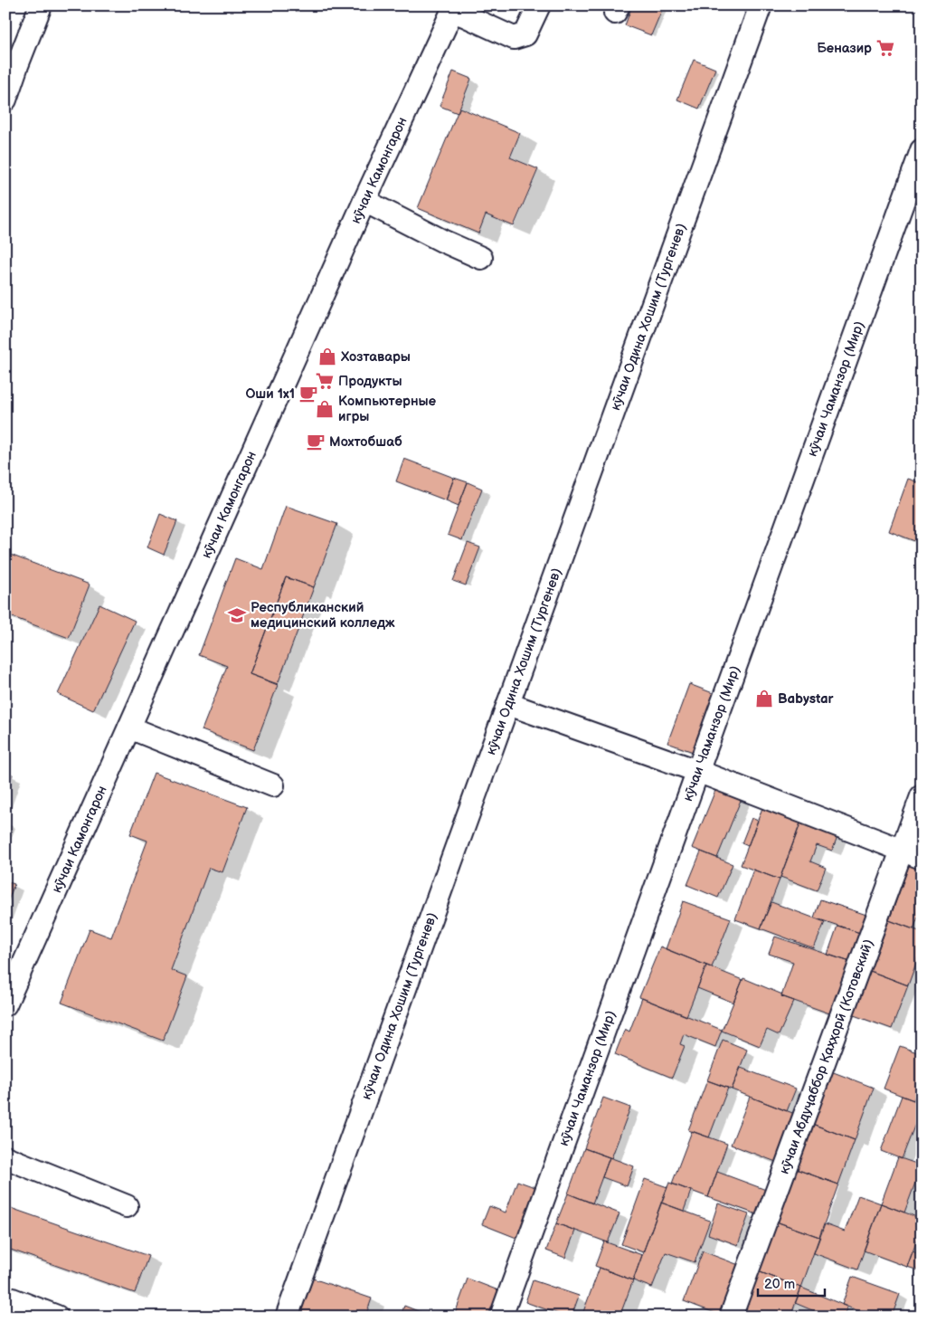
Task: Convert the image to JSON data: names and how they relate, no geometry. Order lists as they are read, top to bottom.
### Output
{
  "streets": {
    "street": [
      "кӯчаи Камонгарон",
      "кӯчаи Одина Хошим (Тургенев)",
      "кӯчаи Чаманзор (Мир)",
      "кӯчаи Абдуҷаббор Қаҳҳорӣ (Котовский)"
    ]
  },
  "places": {
    "supermarket": ["Беназир", "Продукты"],
    "shop": ["Хозтавары", "Компьютерные игры", "Babystar"],
    "cafe": ["Оши 1x1", "Мохтобшаб"],
    "school or university": ["Республиканский медицинский колледж"]
  },
  "scale_bar": "20 m"
}
